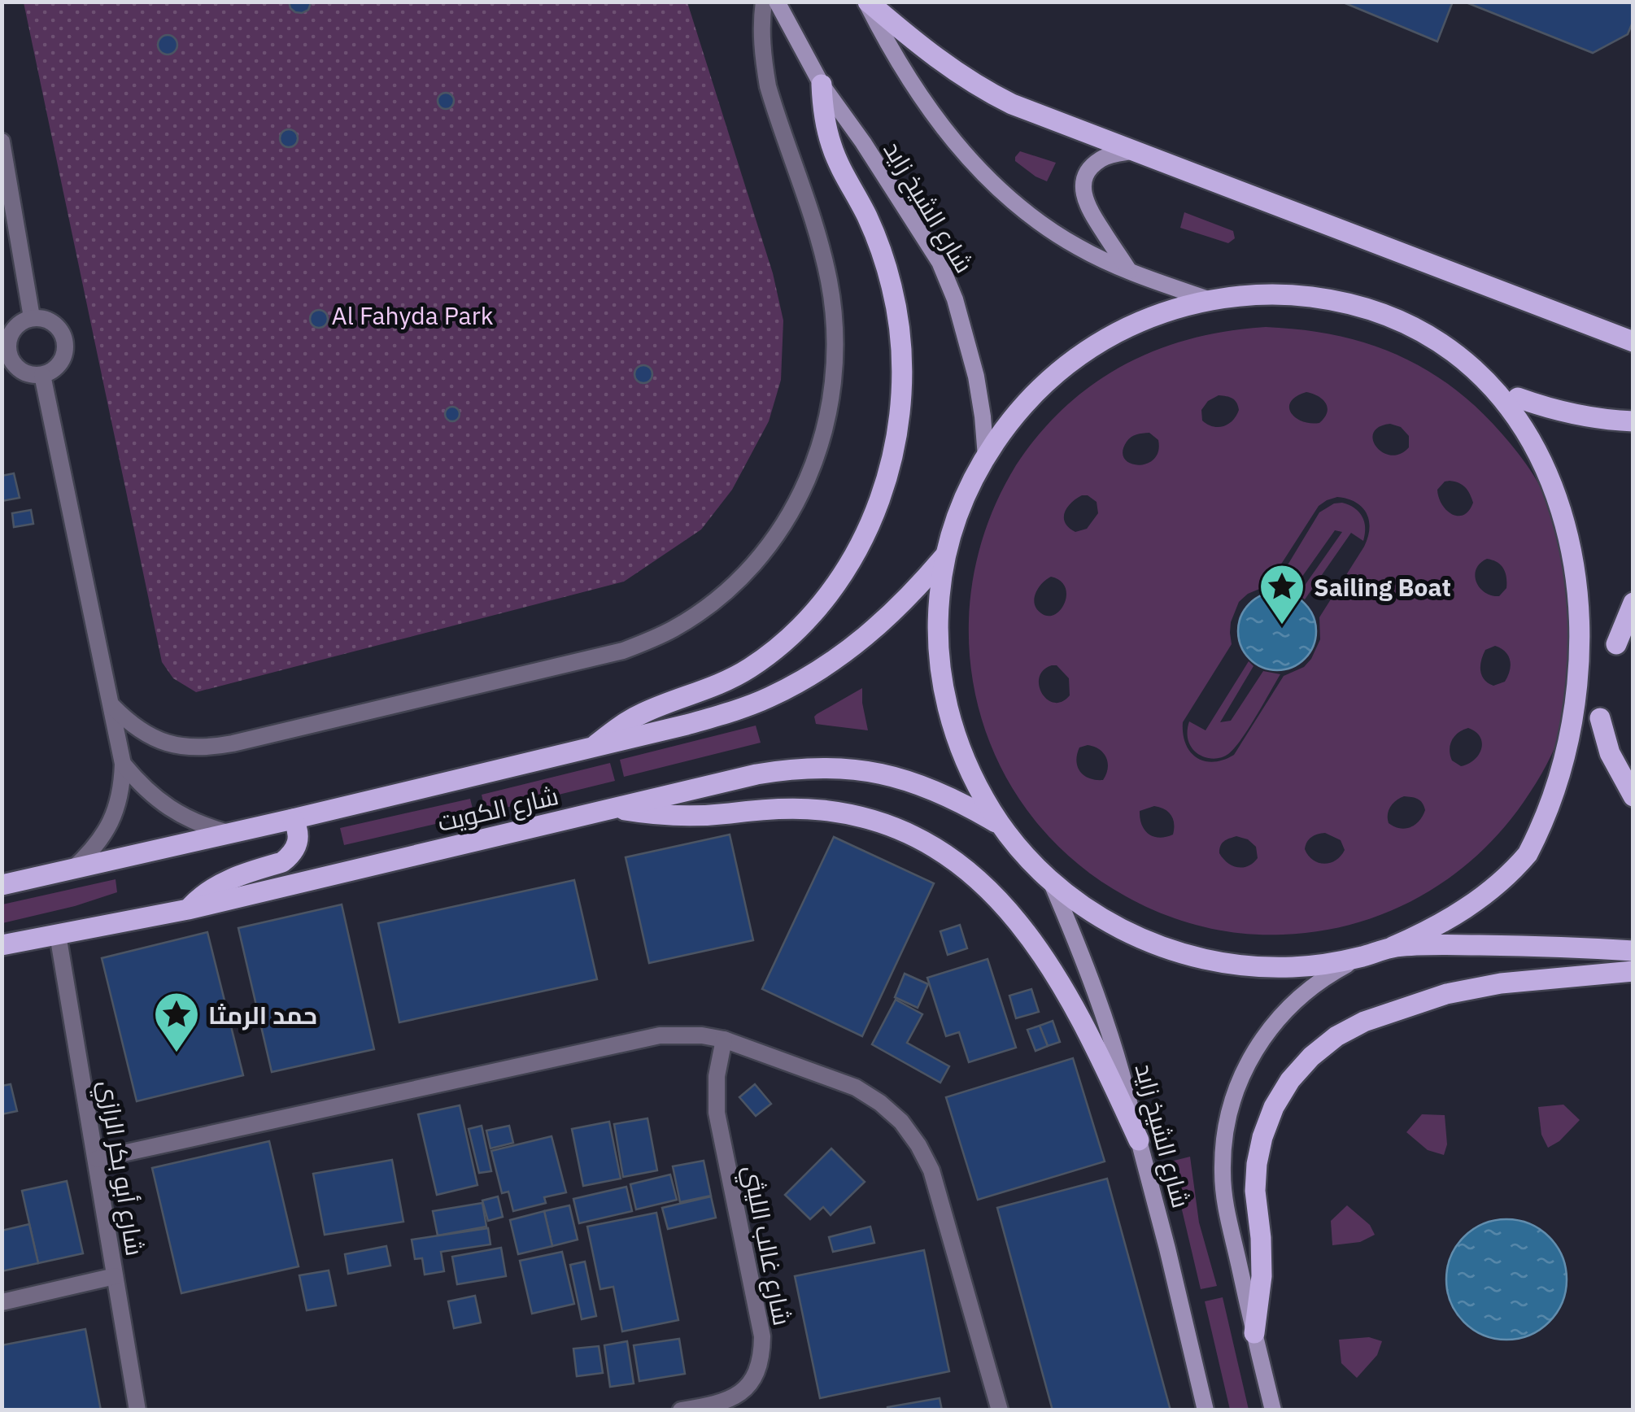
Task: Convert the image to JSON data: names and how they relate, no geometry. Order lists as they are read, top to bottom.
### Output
{
  "streets": {
    "main road": ["شارع الشيخ زايد", "شارع الكويت"],
    "street": ["شارع أبو بكر الرازي", "شارع غالب الليثي"]
  },
  "crossings": [
    ["شارع الكويت", "شارع أبو بكر الرازي"]
  ],
  "parks": ["Al Fahyda Park"],
  "places": {
    "place": ["Sailing Boat", "حمد الرمثا"]
  }
}
